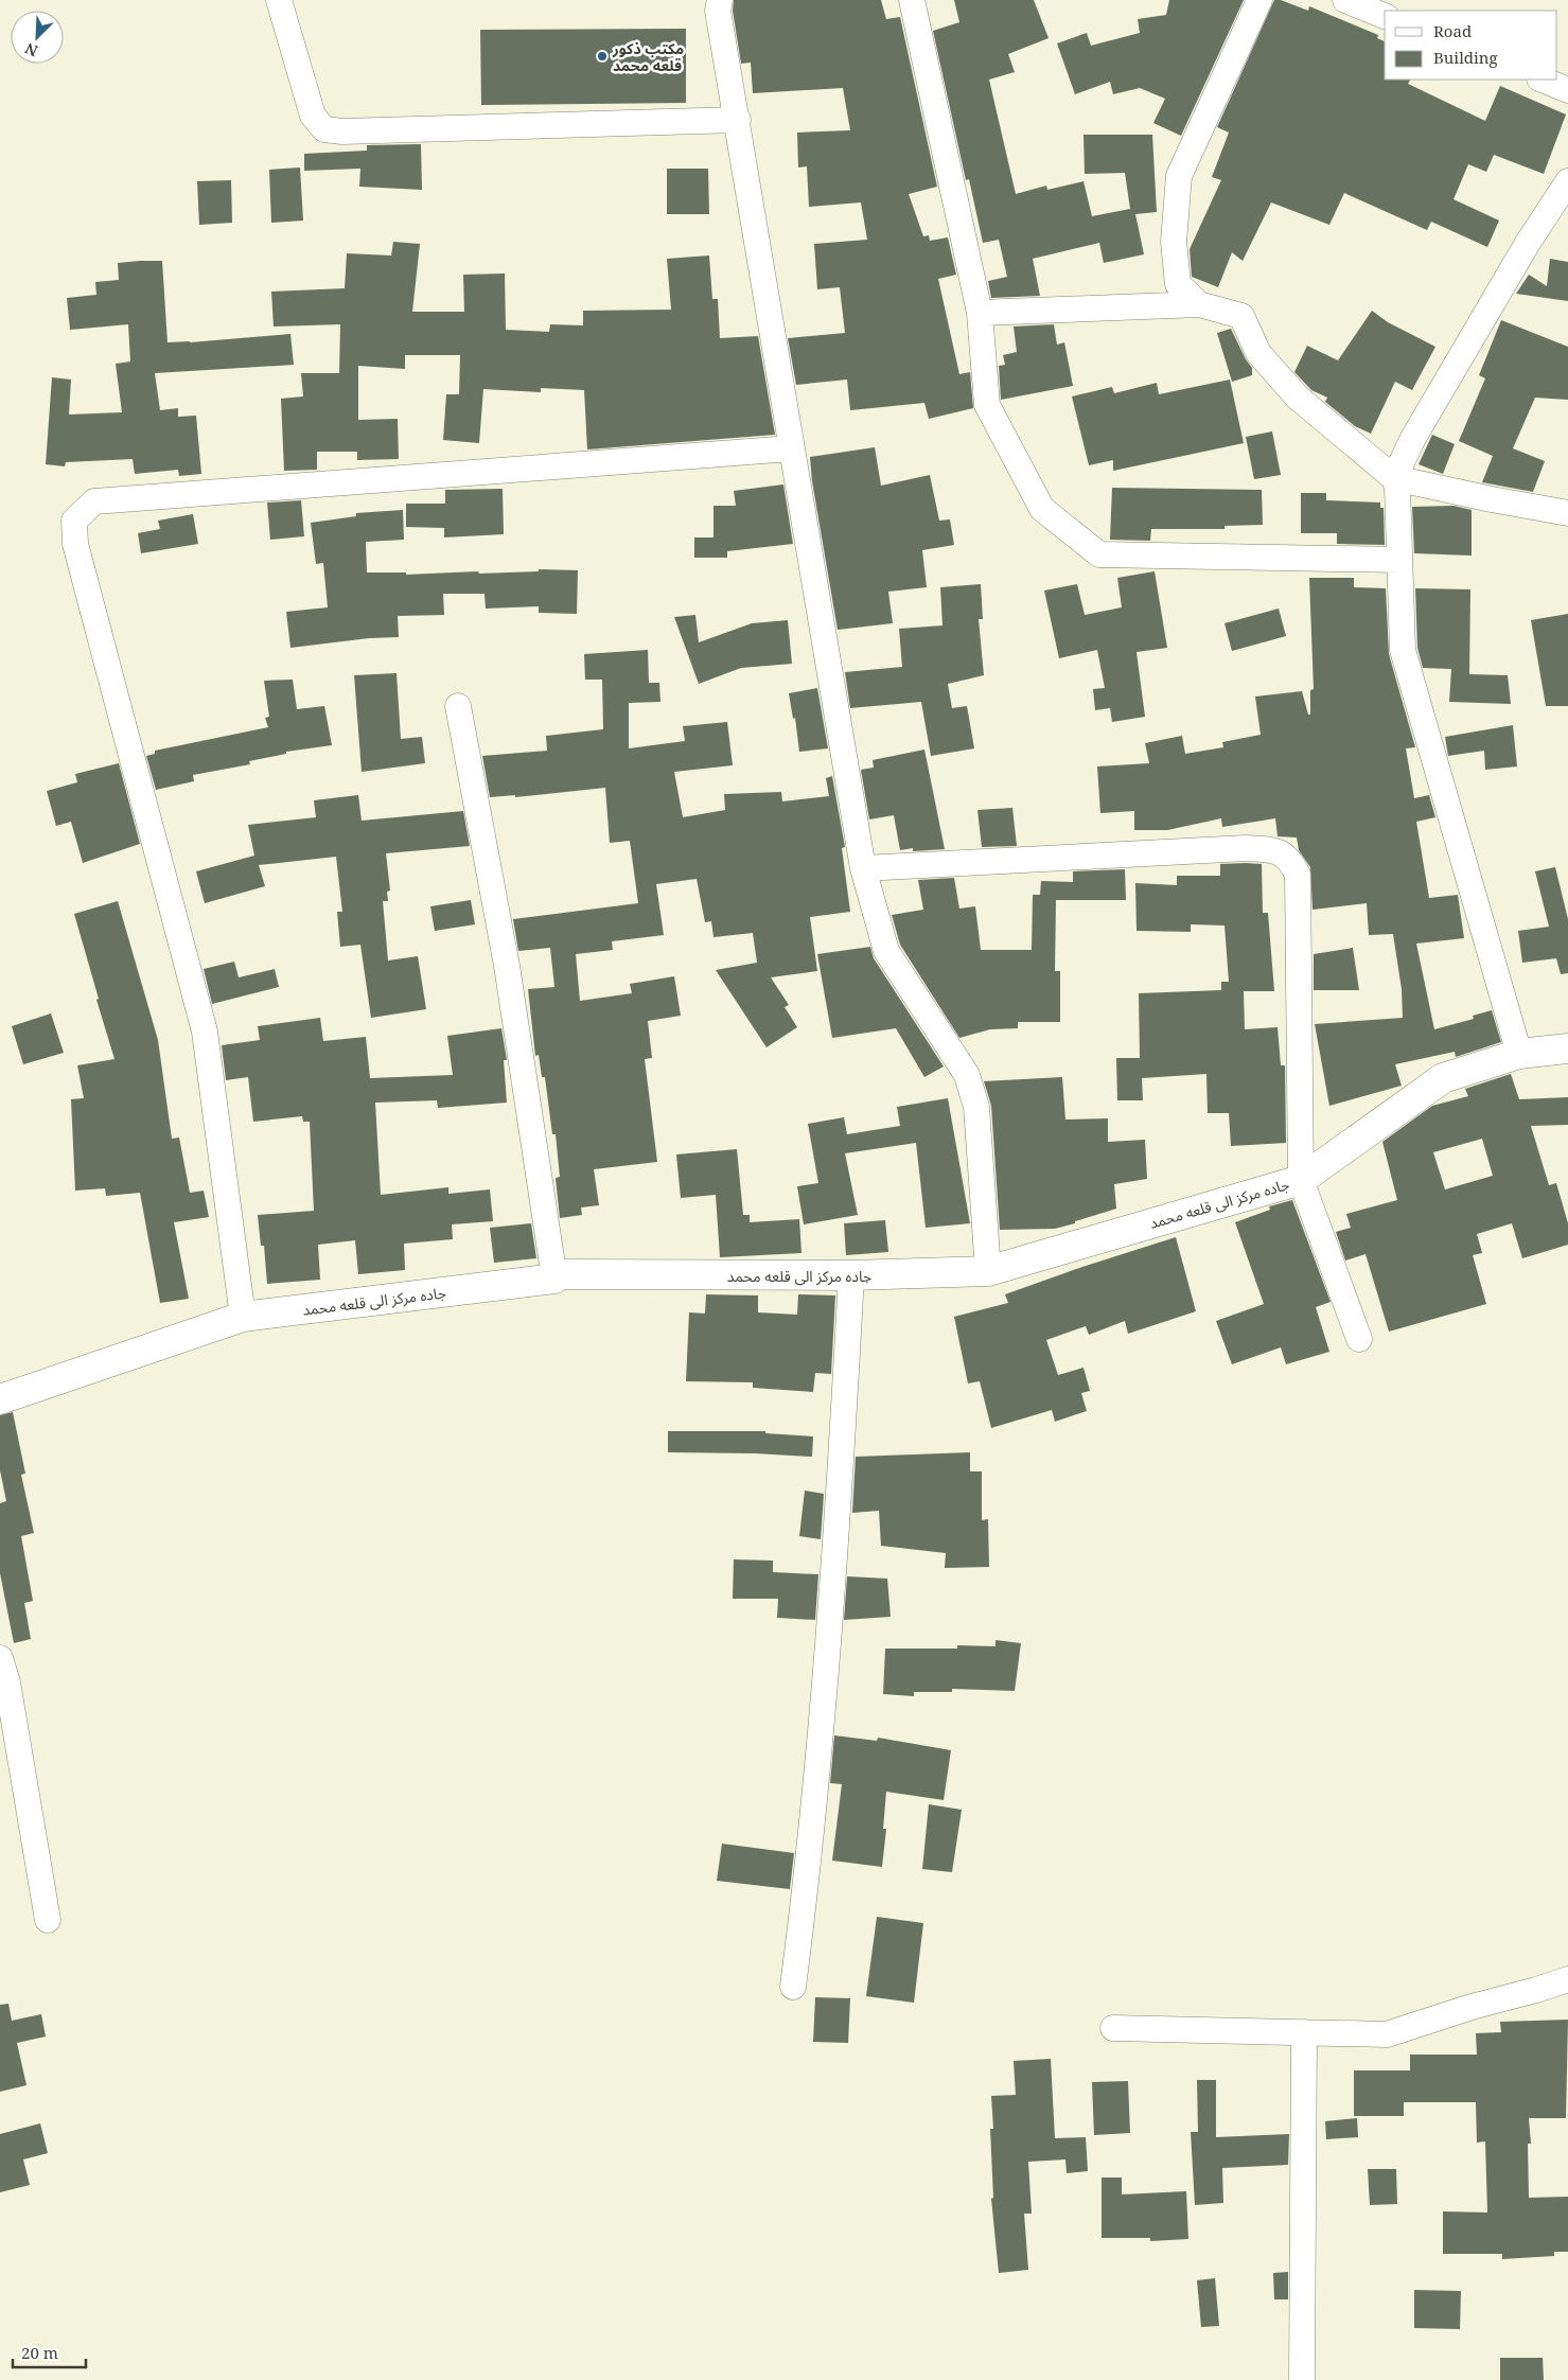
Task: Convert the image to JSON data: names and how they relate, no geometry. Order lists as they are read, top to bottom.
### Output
{
  "streets": {
    "street": ["جاده مرکز الی قلعه محمد"]
  },
  "places": ["مکتب ذکور قلعه محمد"],
  "legend": ["Road", "Building"],
  "scale_bar": "20 m",
  "north": "bottom left"
}
